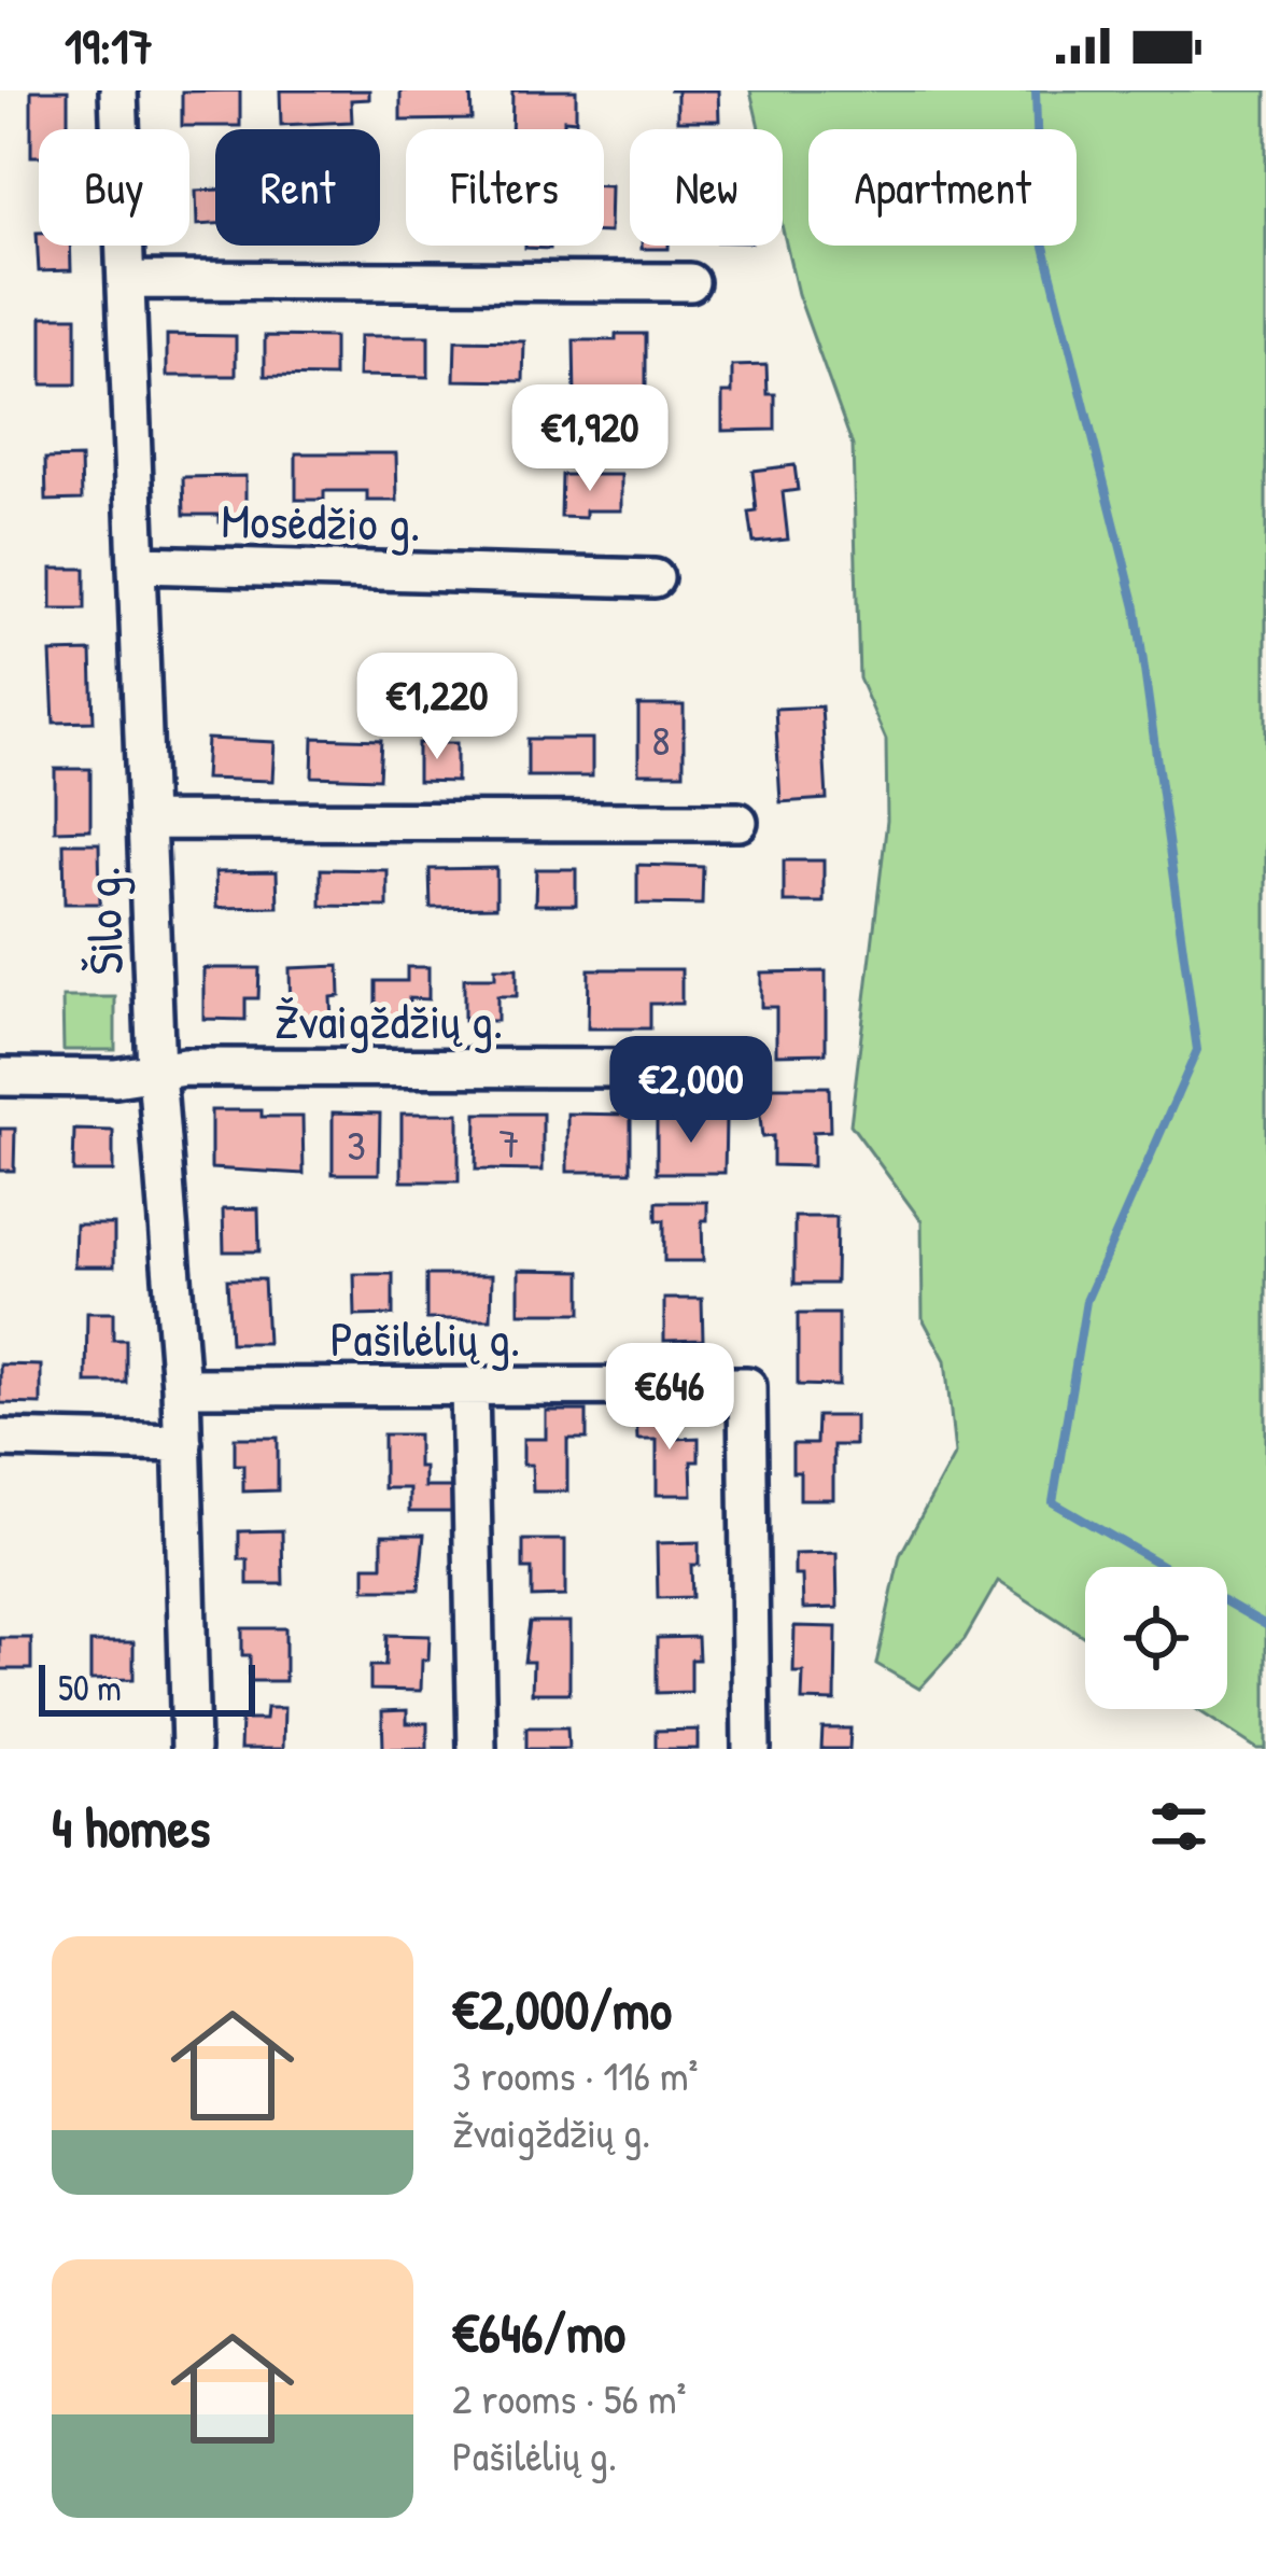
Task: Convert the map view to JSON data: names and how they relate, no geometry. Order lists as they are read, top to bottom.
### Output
{
  "streets": {
    "street": [
      "Mosėdžio g.",
      "Šilo g.",
      "Žvaigždžių g.",
      "Pašilėlių g."
    ]
  },
  "crossings": [
    ["Mosėdžio g.", "Šilo g."],
    ["Šilo g.", "Žvaigždžių g."],
    ["Šilo g.", "Pašilėlių g."]
  ],
  "house_numbers": ["8", "7", "3"],
  "scale_bar": "50 m",
  "page": {
    "status": "19:17",
    "chip": [
      "Buy",
      "Rent",
      "Filters",
      "New",
      "Apartment"
    ],
    "price": [
      "€1,920",
      "€1,220",
      "€2,000",
      "€646"
    ],
    "scale": "50 m",
    "heading": "4 homes",
    "list": [
      {
        "name": "€2,000/mo",
        "note": "3 rooms · 116 m² · Žvaigždžių g."
      },
      {
        "name": "€646/mo",
        "note": "2 rooms · 56 m² · Pašilėlių g."
      }
    ]
  }
}
